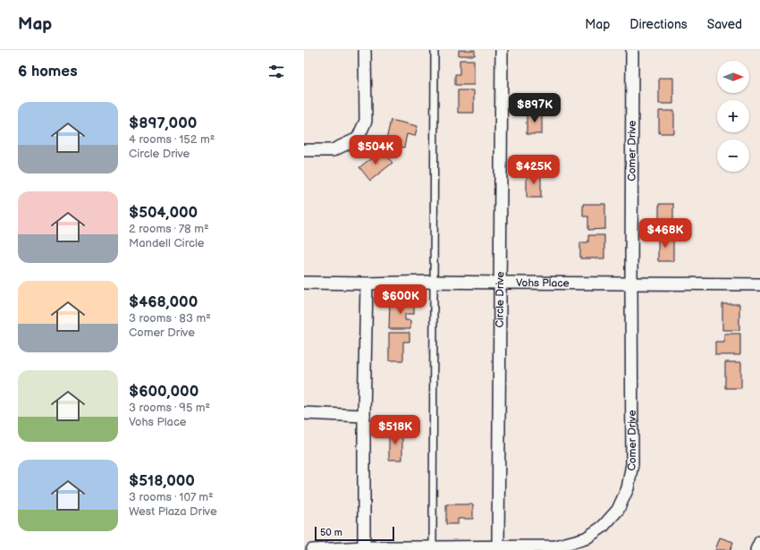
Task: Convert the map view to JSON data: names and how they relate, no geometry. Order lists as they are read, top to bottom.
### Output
{
  "streets": {
    "street": ["Comer Drive", "Vohs Place", "Circle Drive"]
  },
  "crossings": [
    ["Comer Drive", "Vohs Place"],
    ["Comer Drive", "Circle Drive"],
    ["Vohs Place", "Circle Drive"]
  ],
  "scale_bar": "50 m",
  "north": "right",
  "page": {
    "header": "Map",
    "nav": ["Map", "Directions", "Saved"],
    "heading": "6 homes",
    "map_buttons": ["+", "−"],
    "list": [
      {
        "name": "$897,000",
        "note": "4 rooms · 152 m² · Circle Drive"
      },
      {
        "name": "$504,000",
        "note": "2 rooms · 78 m² · Mandell Circle"
      },
      {
        "name": "$468,000",
        "note": "3 rooms · 83 m² · Comer Drive"
      },
      {
        "name": "$600,000",
        "note": "3 rooms · 95 m² · Vohs Place"
      },
      {
        "name": "$518,000",
        "note": "3 rooms · 107 m² · West Plaza Drive"
      }
    ],
    "price": [
      "$897K",
      "$504K",
      "$425K",
      "$468K",
      "$600K",
      "$518K"
    ],
    "scale": "50 m"
  }
}
